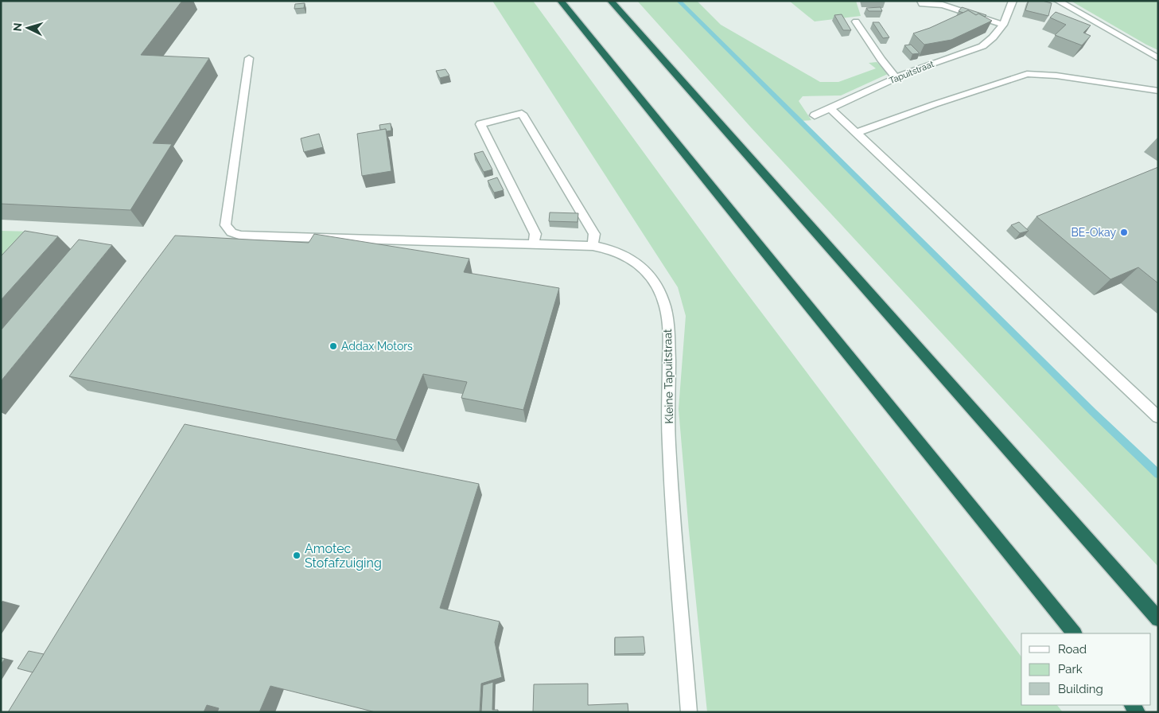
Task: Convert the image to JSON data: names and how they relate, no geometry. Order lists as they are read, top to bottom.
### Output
{
  "streets": {
    "street": ["Tapuitstraat", "Kleine Tapuitstraat"]
  },
  "places": ["BE-Okay", "Addax Motors", "Amotec Stofafzuiging"],
  "legend": ["Road", "Park", "Building"],
  "north": "left"
}
